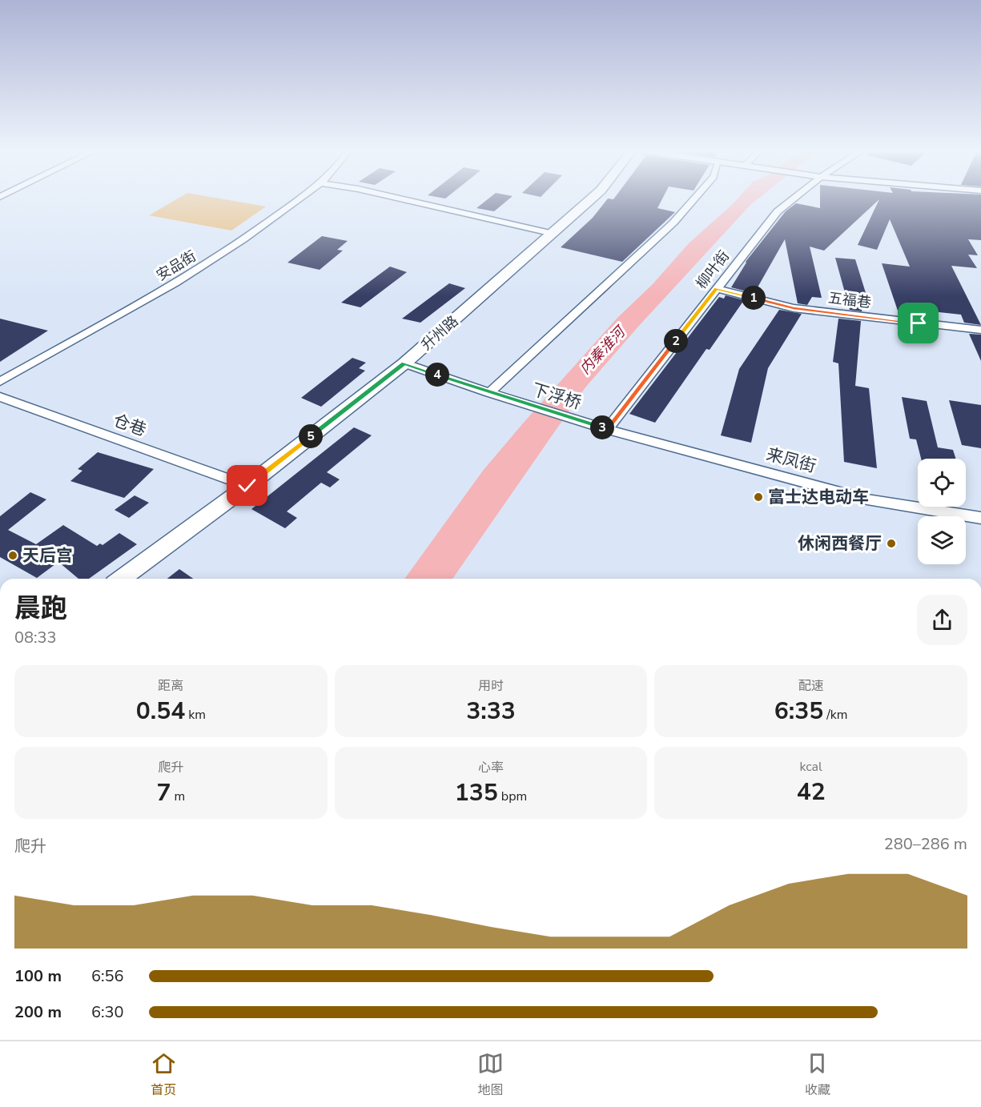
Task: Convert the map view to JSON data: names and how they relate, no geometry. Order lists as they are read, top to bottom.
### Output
{
  "streets": {
    "main road": ["升州路"],
    "street": [
      "安品街",
      "柳叶街",
      "五福巷",
      "下浮桥",
      "仓巷",
      "来凤街"
    ]
  },
  "crossings": [
    ["柳叶街", "五福巷"],
    ["柳叶街", "下浮桥"],
    ["柳叶街", "来凤街"],
    ["升州路", "仓巷"],
    ["下浮桥", "来凤街"]
  ],
  "water": ["内秦淮河"],
  "places": ["富士达电动车", "休闲西餐厅", "天后宫"],
  "page": {
    "pins": [
      "1",
      "2",
      "4",
      "3",
      "5"
    ],
    "heading": ["晨跑", "08:33"],
    "stats": [
      ["距离", "0.54 km"],
      ["用时", "3:33"],
      ["配速", "6:35 /km"],
      ["爬升", "7 m"],
      ["心率", "135 bpm"],
      ["kcal", "42"]
    ],
    "chart": ["爬升", "280–286 m"],
    "list": [
      {
        "name": "100 m",
        "note": "6:56"
      },
      {
        "name": "200 m",
        "note": "6:30"
      }
    ],
    "tabs": ["首页", "地图", "收藏"]
  }
}
